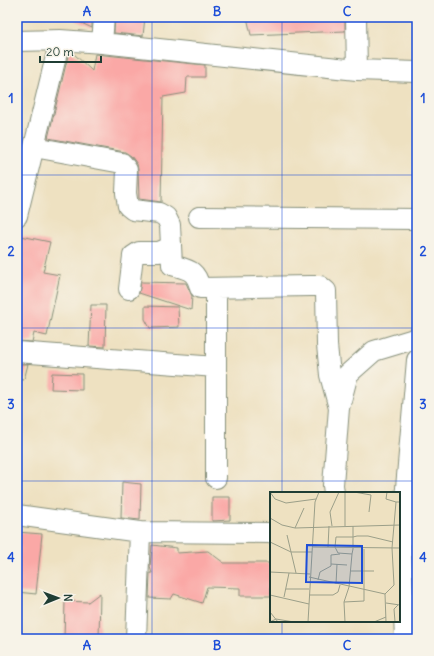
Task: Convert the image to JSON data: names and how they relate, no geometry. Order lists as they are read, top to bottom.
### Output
{
  "scale_bar": "20 m",
  "north": "right",
  "grid": {
    "columns": ["A", "B", "C"],
    "rows": [
      "1",
      "2",
      "3",
      "4"
    ]
  }
}
